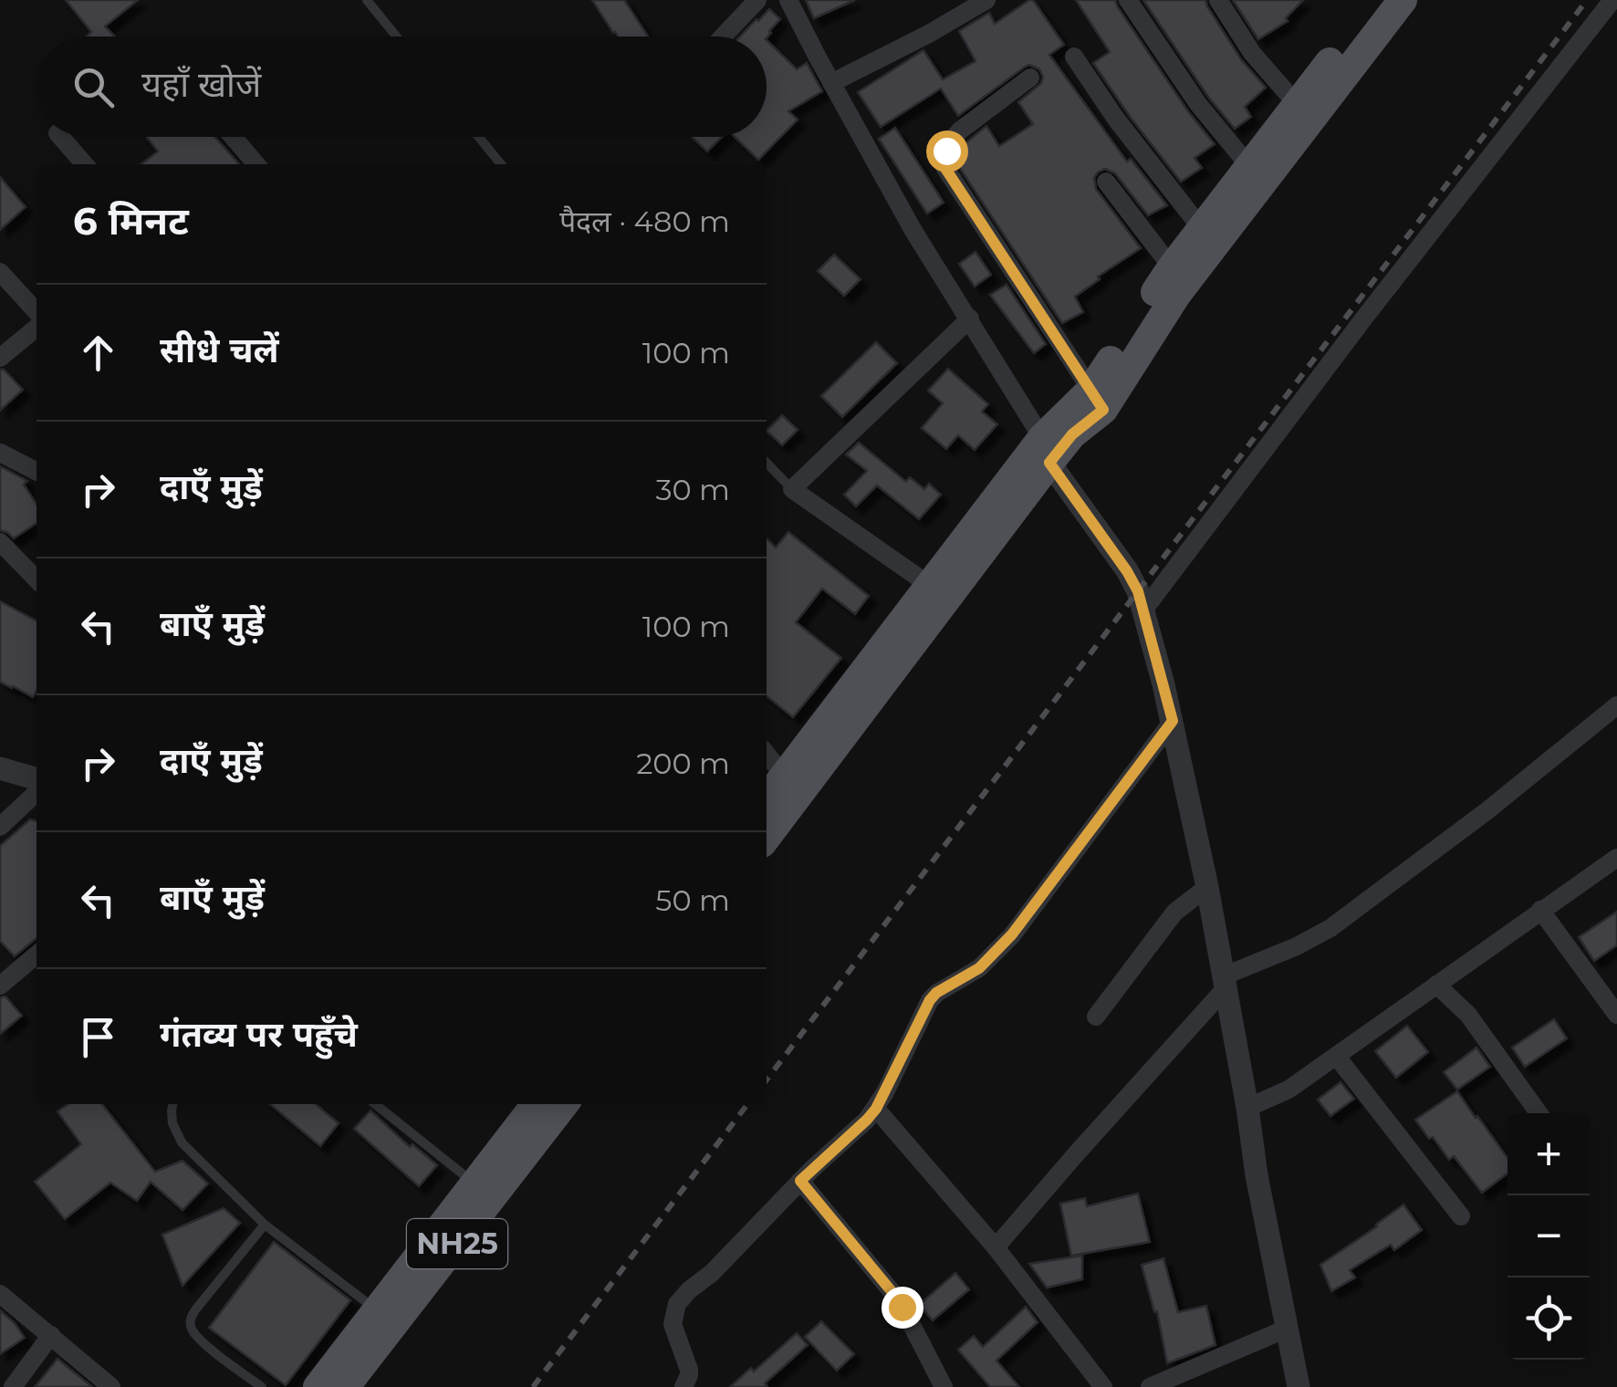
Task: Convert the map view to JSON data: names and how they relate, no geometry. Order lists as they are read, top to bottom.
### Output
{
  "streets": {
    "main road": ["NH25"]
  },
  "page": {
    "search": "यहाँ खोजें",
    "heading": ["6 मिनट", "पैदल · 480 m"],
    "list": [
      ["सीधे चलें", "100 m"],
      ["दाएँ मुड़ें", "30 m"],
      ["बाएँ मुड़ें", "100 m"],
      ["दाएँ मुड़ें", "200 m"],
      ["बाएँ मुड़ें", "50 m"],
      "गंतव्य पर पहुँचे"
    ],
    "map_buttons": ["+", "−"]
  }
}
